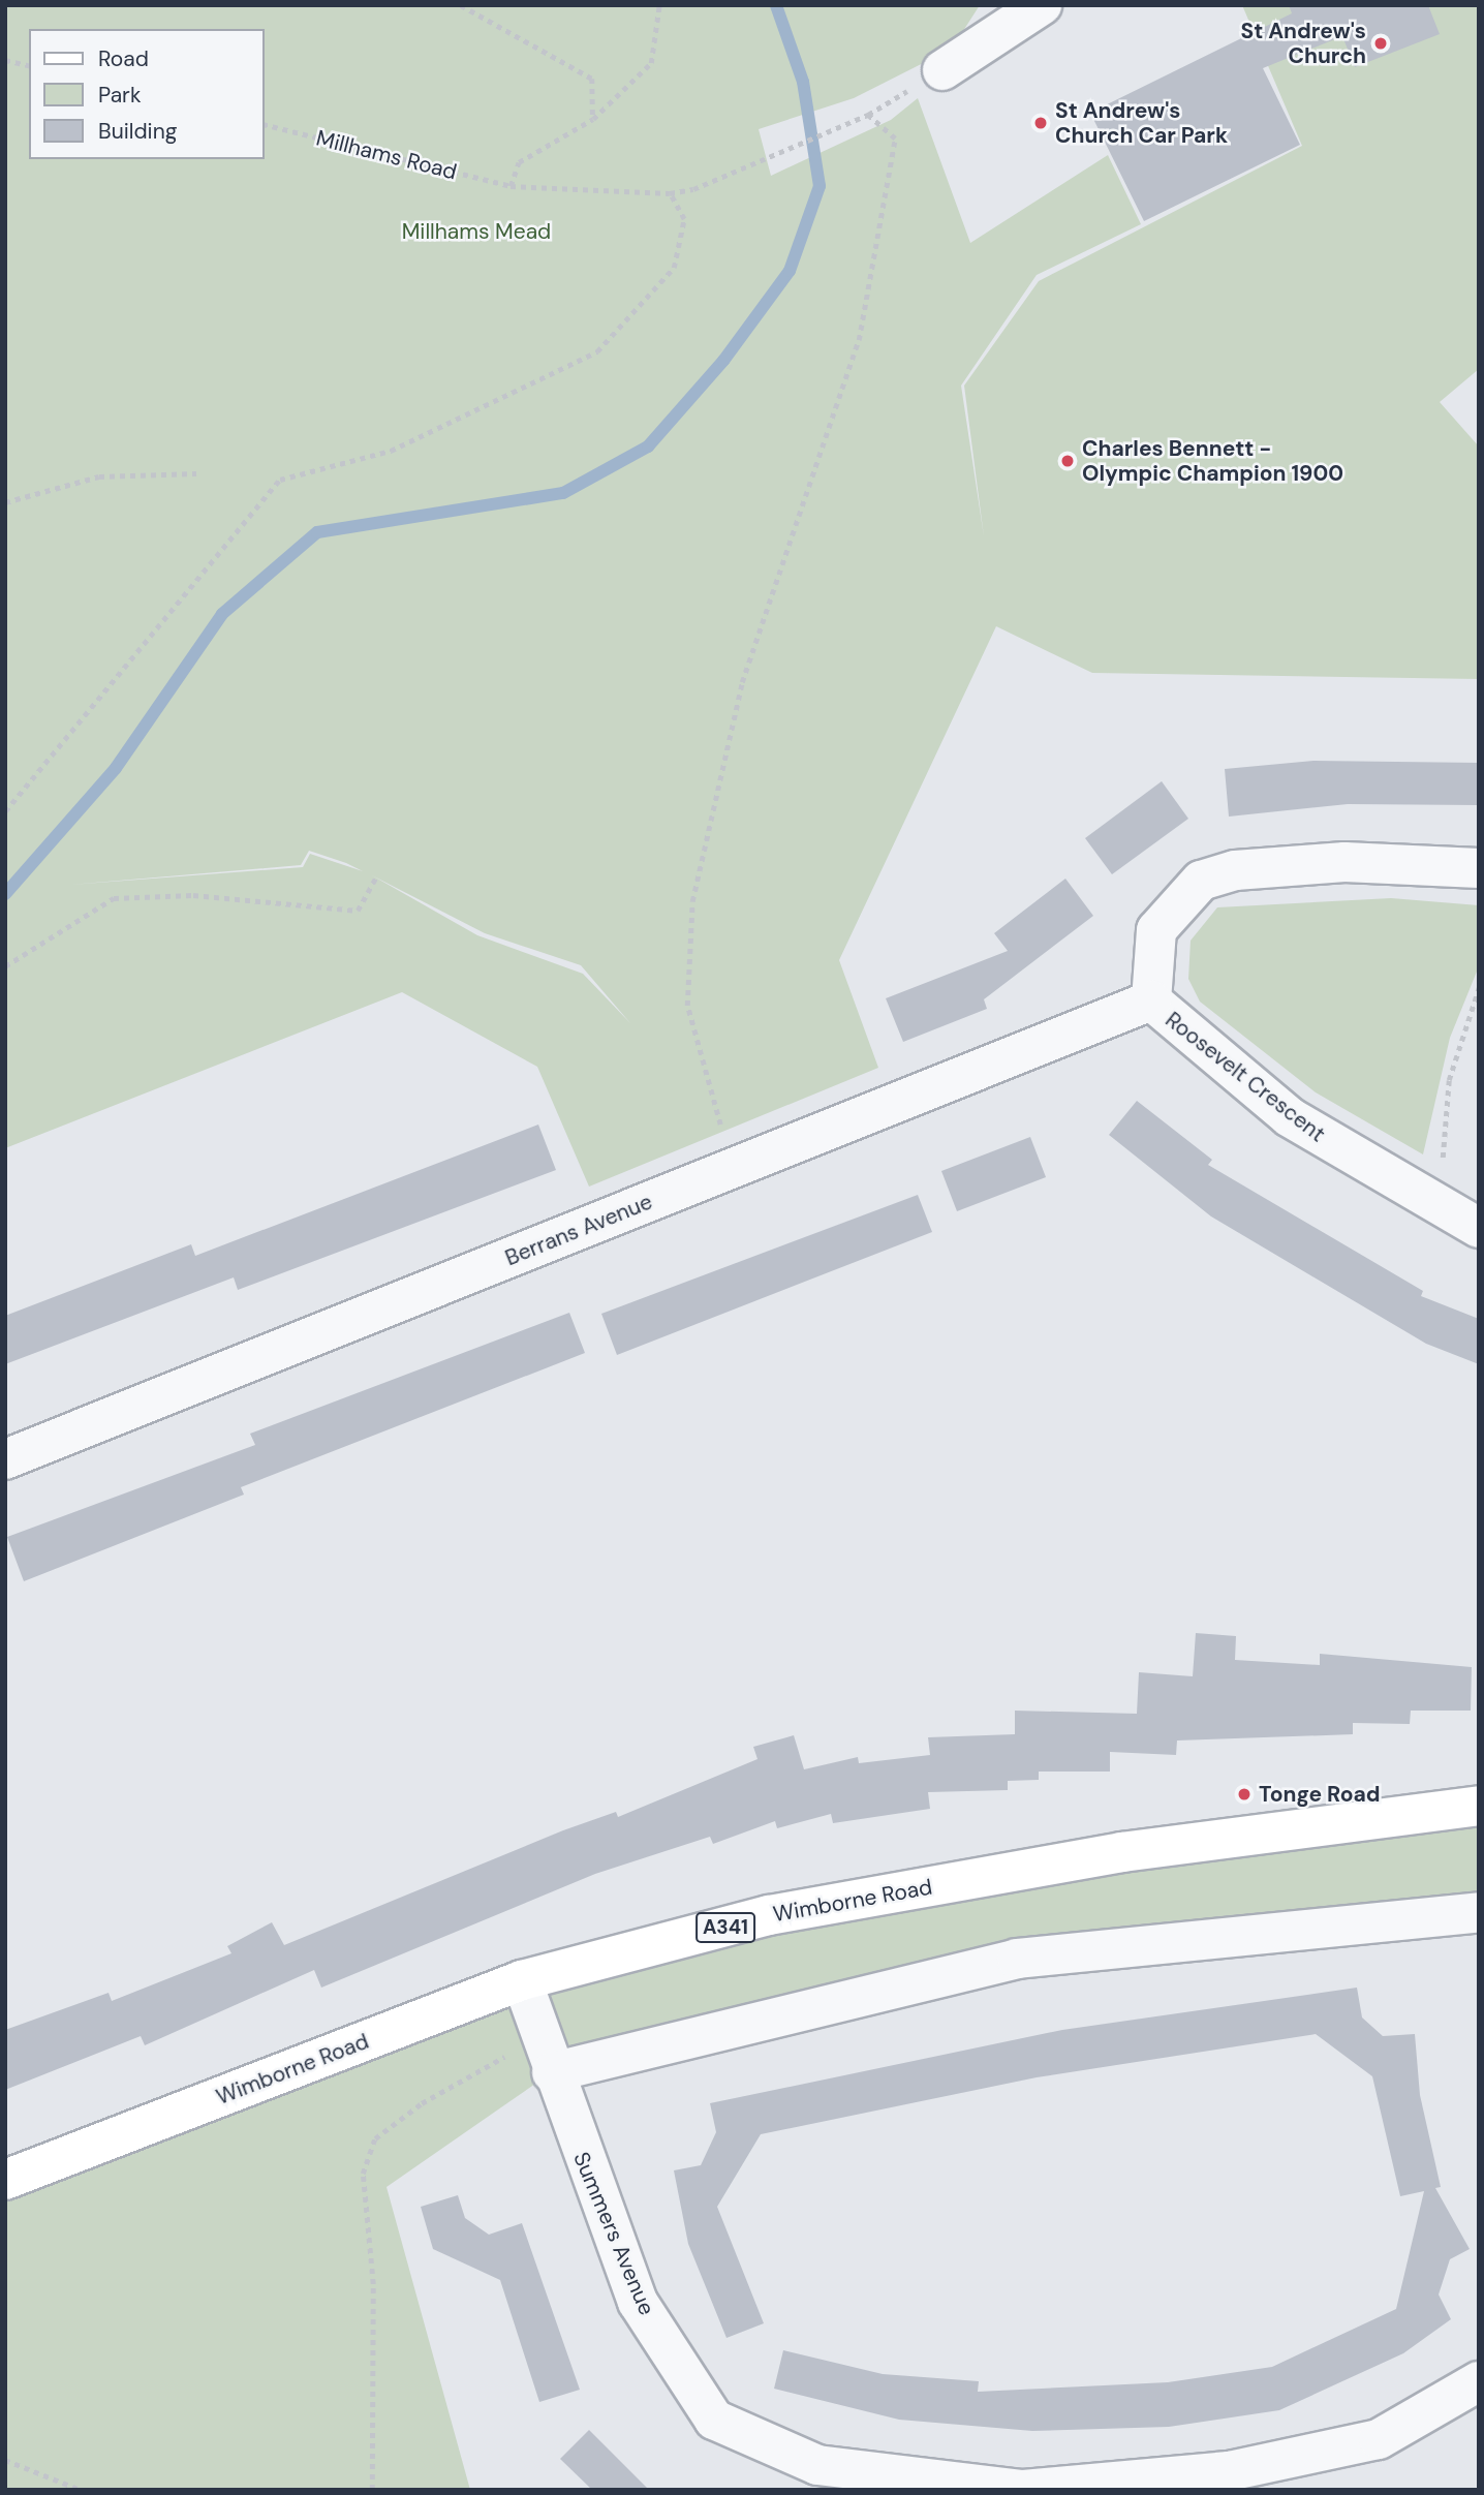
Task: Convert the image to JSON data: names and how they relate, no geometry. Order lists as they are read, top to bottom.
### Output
{
  "streets": {
    "main road": ["Wimborne Road", "A341"],
    "street": ["Roosevelt Crescent", "Berrans Avenue", "Summers Avenue"],
    "path": ["Millhams Road"]
  },
  "crossings": [
    ["Roosevelt Crescent", "Berrans Avenue"],
    ["Wimborne Road", "Summers Avenue"]
  ],
  "parks": ["Millhams Mead"],
  "places": [
    "St Andrew's Church",
    "St Andrew's Church Car Park",
    "Charles Bennett - Olympic Champion 1900",
    "Tonge Road"
  ],
  "legend": ["Road", "Park", "Building"]
}
